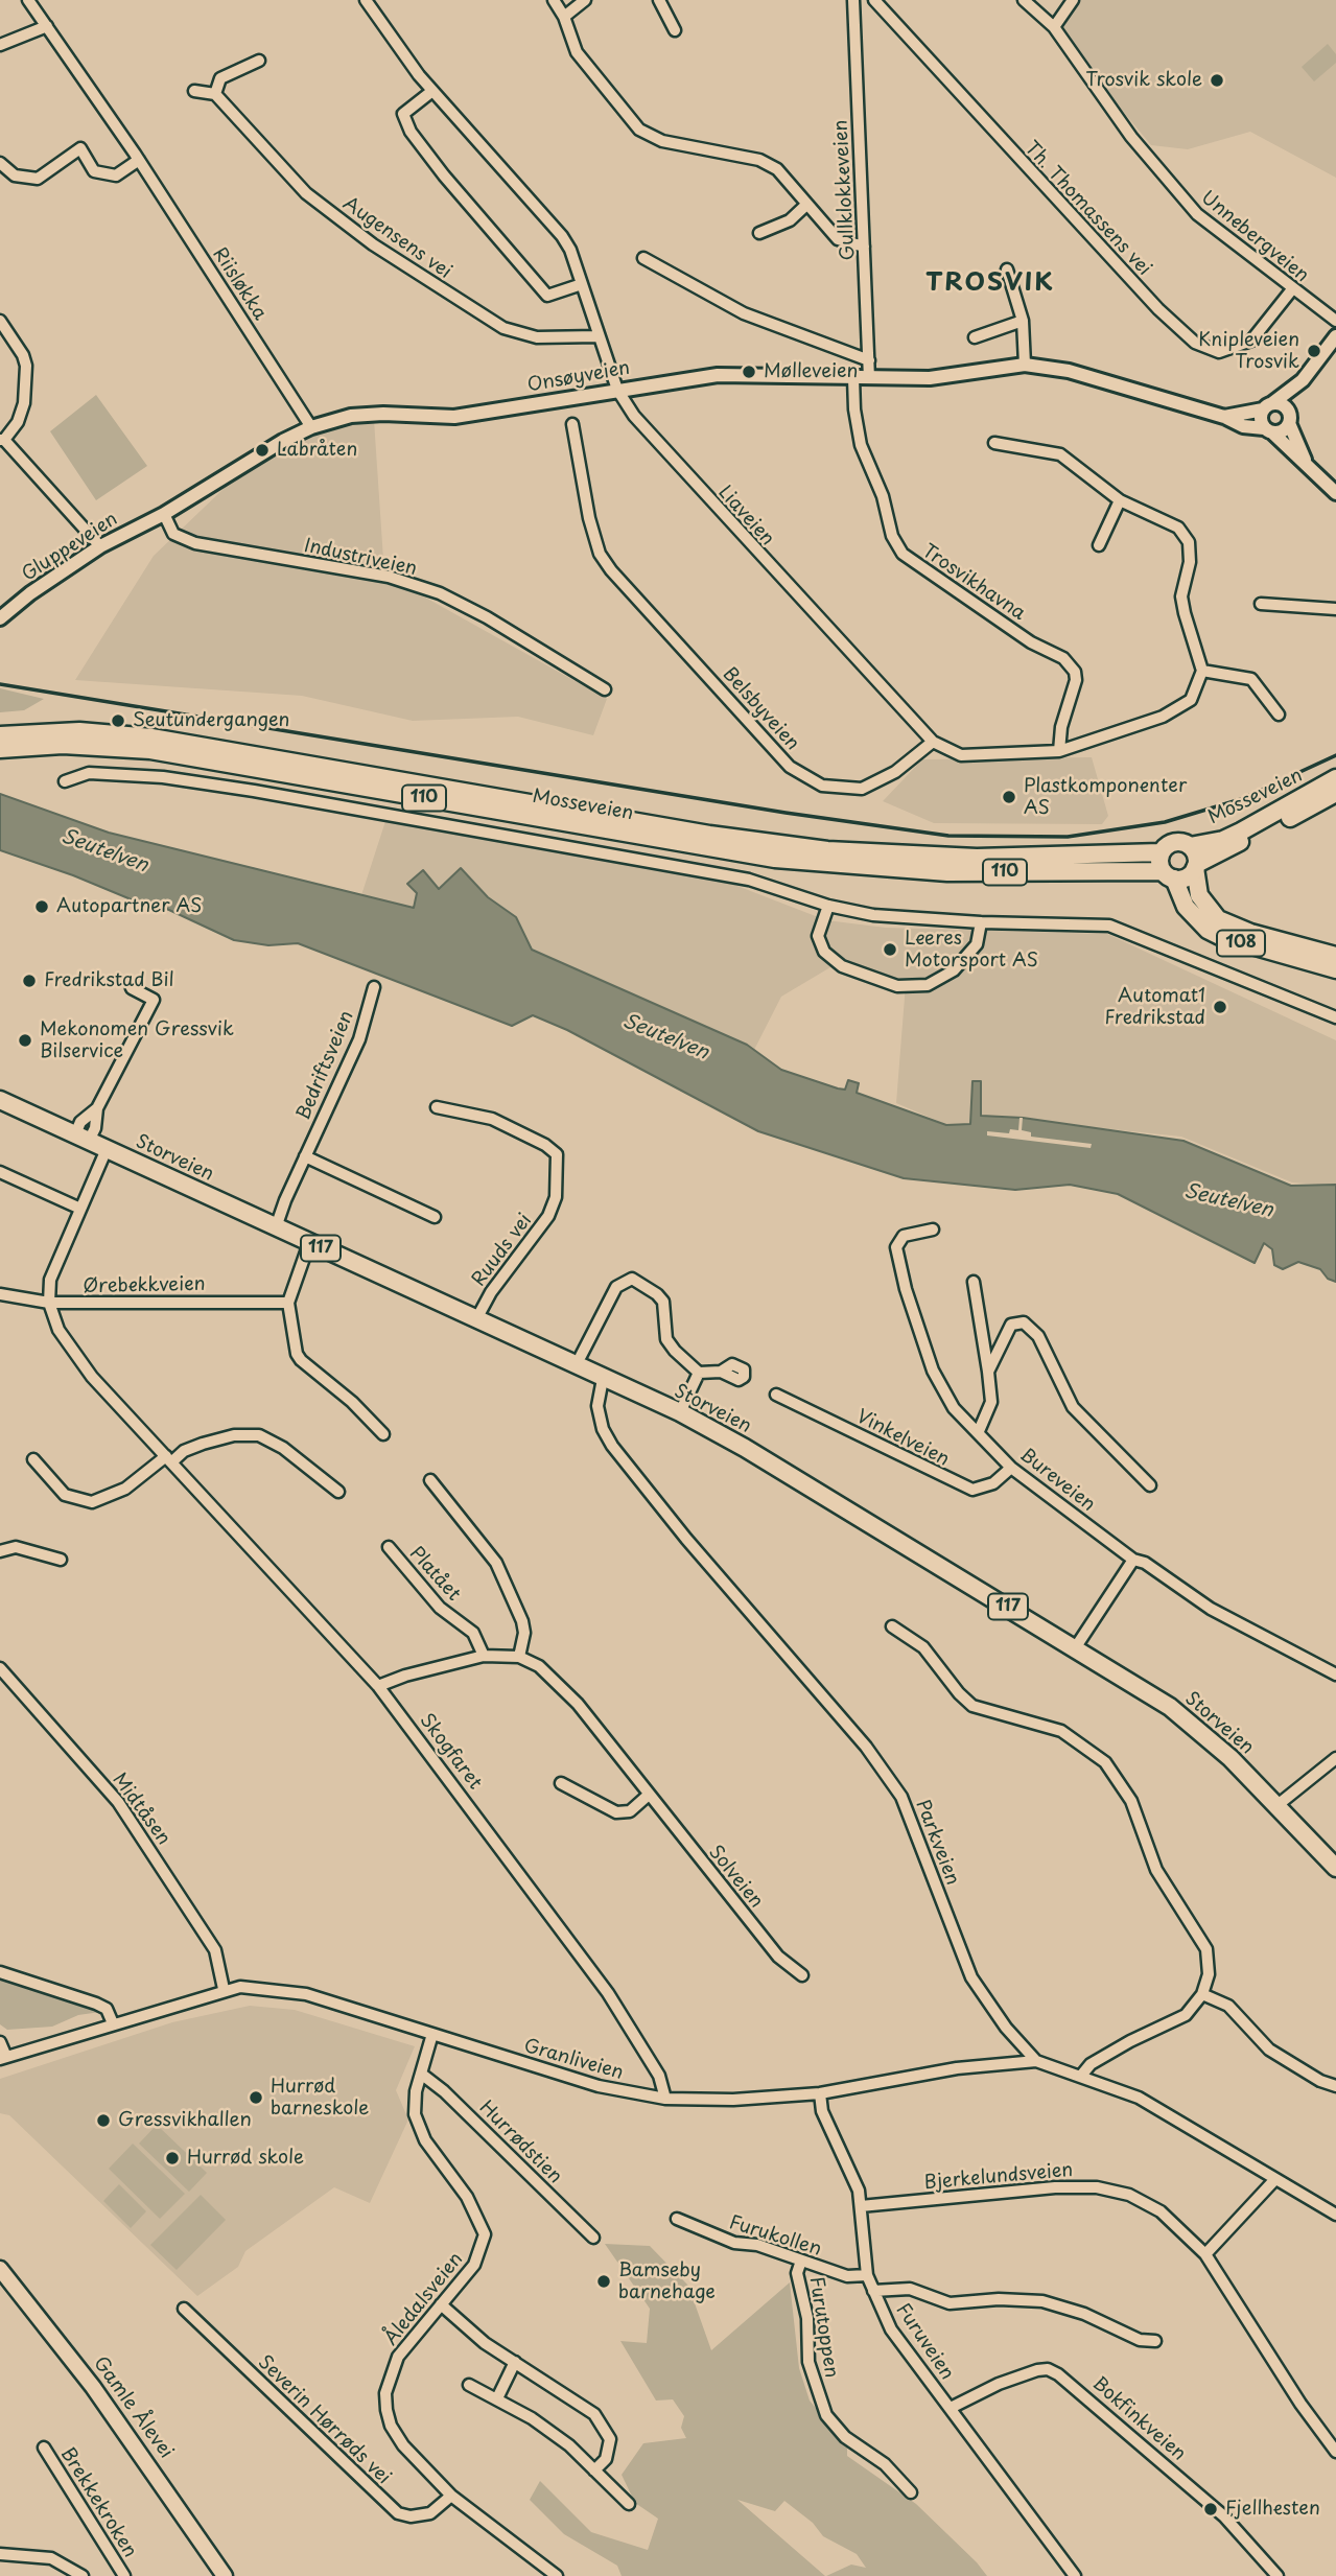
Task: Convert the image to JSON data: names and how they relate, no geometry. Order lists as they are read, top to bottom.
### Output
{
  "streets": {
    "main road": [
      "Mosseveien",
      "110",
      "108",
      "Storveien",
      "117",
      "Gamle Ålevei"
    ],
    "street": [
      "Gullklokkeveien",
      "Th. Thomassens vei",
      "Unnebergveien",
      "Augensens vei",
      "Riisløkka",
      "Onsøyveien",
      "Liaveien",
      "Gluppeveien",
      "Industriveien",
      "Trosvikhavna",
      "Belsbyveien",
      "Bedriftsveien",
      "Ruuds vei",
      "Ørebekkveien",
      "Vinkelveien",
      "Bureveien",
      "Platået",
      "Skogfaret",
      "Midtåsen",
      "Parkveien",
      "Solveien",
      "Granliveien",
      "Hurrødstien",
      "Bjerkelundsveien",
      "Furukollen",
      "Åledalsveien",
      "Furutoppen",
      "Furuveien",
      "Bokfinkveien",
      "Severin Hørrøds vei",
      "Brekkekroken"
    ]
  },
  "crossings": [
    ["Gullklokkeveien", "Onsøyveien"],
    ["Th. Thomassens vei", "Unnebergveien"],
    ["Augensens vei", "Liaveien"],
    ["Riisløkka", "Onsøyveien"],
    ["Onsøyveien", "Liaveien"],
    ["Onsøyveien", "Gluppeveien"],
    ["Onsøyveien", "Industriveien"],
    ["Onsøyveien", "Trosvikhavna"],
    ["Liaveien", "Belsbyveien"],
    ["Gluppeveien", "Industriveien"],
    ["Mosseveien", "110"],
    ["Mosseveien", "108"],
    ["110", "108"],
    ["Bedriftsveien", "Storveien"],
    ["Storveien", "Ruuds vei"],
    ["Storveien", "Parkveien"],
    ["Ørebekkveien", "Skogfaret"],
    ["Vinkelveien", "Bureveien"],
    ["Platået", "Solveien"],
    ["Skogfaret", "Solveien"],
    ["Skogfaret", "Granliveien"],
    ["Midtåsen", "Granliveien"],
    ["Parkveien", "Granliveien"],
    ["Granliveien", "Åledalsveien"],
    ["Granliveien", "Furuveien"],
    ["Hurrødstien", "Åledalsveien"],
    ["Bjerkelundsveien", "Furuveien"],
    ["Furukollen", "Furutoppen"],
    ["Furukollen", "Furuveien"],
    ["Åledalsveien", "Severin Hørrøds vei"],
    ["Furuveien", "Bokfinkveien"]
  ],
  "districts": ["TROSVIK"],
  "water": ["Seutelven"],
  "places": [
    "Trosvik skole",
    "Knipleveien Trosvik",
    "Mølleveien",
    "Labråten",
    "Seutundergangen",
    "Plastkomponenter AS",
    "Autopartner AS",
    "Leeres Motorsport AS",
    "Fredrikstad Bil",
    "Automat1 Fredrikstad",
    "Mekonomen Gressvik Bilservice",
    "Hurrød barneskole",
    "Gressvikhallen",
    "Hurrød skole",
    "Bamseby barnehage",
    "Fjellhesten"
  ]
}
